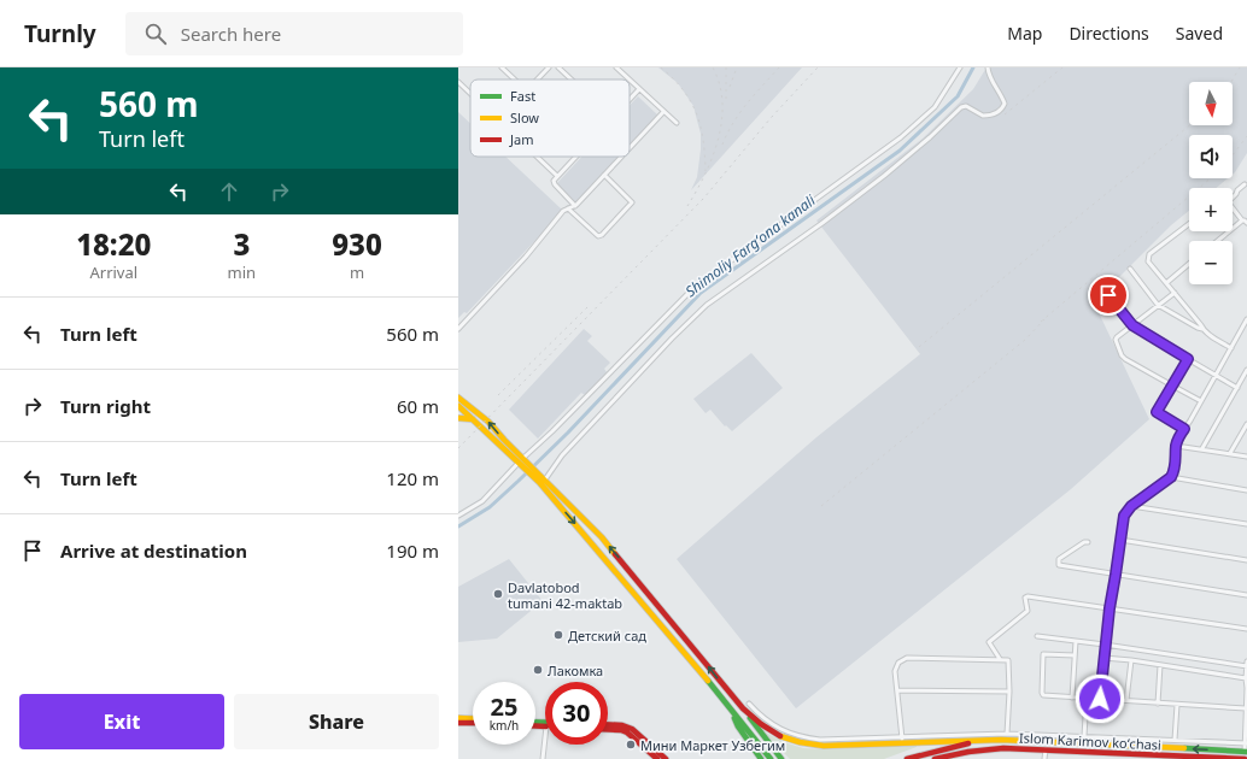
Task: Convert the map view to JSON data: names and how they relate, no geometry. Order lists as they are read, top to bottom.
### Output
{
  "streets": {
    "main road": ["Islom Karimov koʻchasi"]
  },
  "water": ["Shimoliy Fargʻona kanali"],
  "places": [
    "Davlatobod tumani 42-maktab",
    "Детский сад",
    "Лакомка",
    "Мини Маркет Узбегим"
  ],
  "legend": ["Fast", "Slow", "Jam"],
  "north": "bottom",
  "page": {
    "header": "Turnly",
    "search": "Search here",
    "nav": ["Map", "Directions", "Saved"],
    "turn": ["560 m", "Turn left"],
    "map_buttons": ["+", "−"],
    "eta": [
      "18:20",
      "Arrival",
      "3",
      "min",
      "930",
      "m"
    ],
    "list": [
      {
        "name": "Turn left",
        "value": "560 m"
      },
      {
        "name": "Turn right",
        "value": "60 m"
      },
      {
        "name": "Turn left",
        "value": "120 m"
      },
      {
        "name": "Arrive at destination",
        "value": "190 m"
      }
    ],
    "speed": "25 km/h",
    "limit": "30",
    "buttons": ["Exit", "Share"]
  }
}
